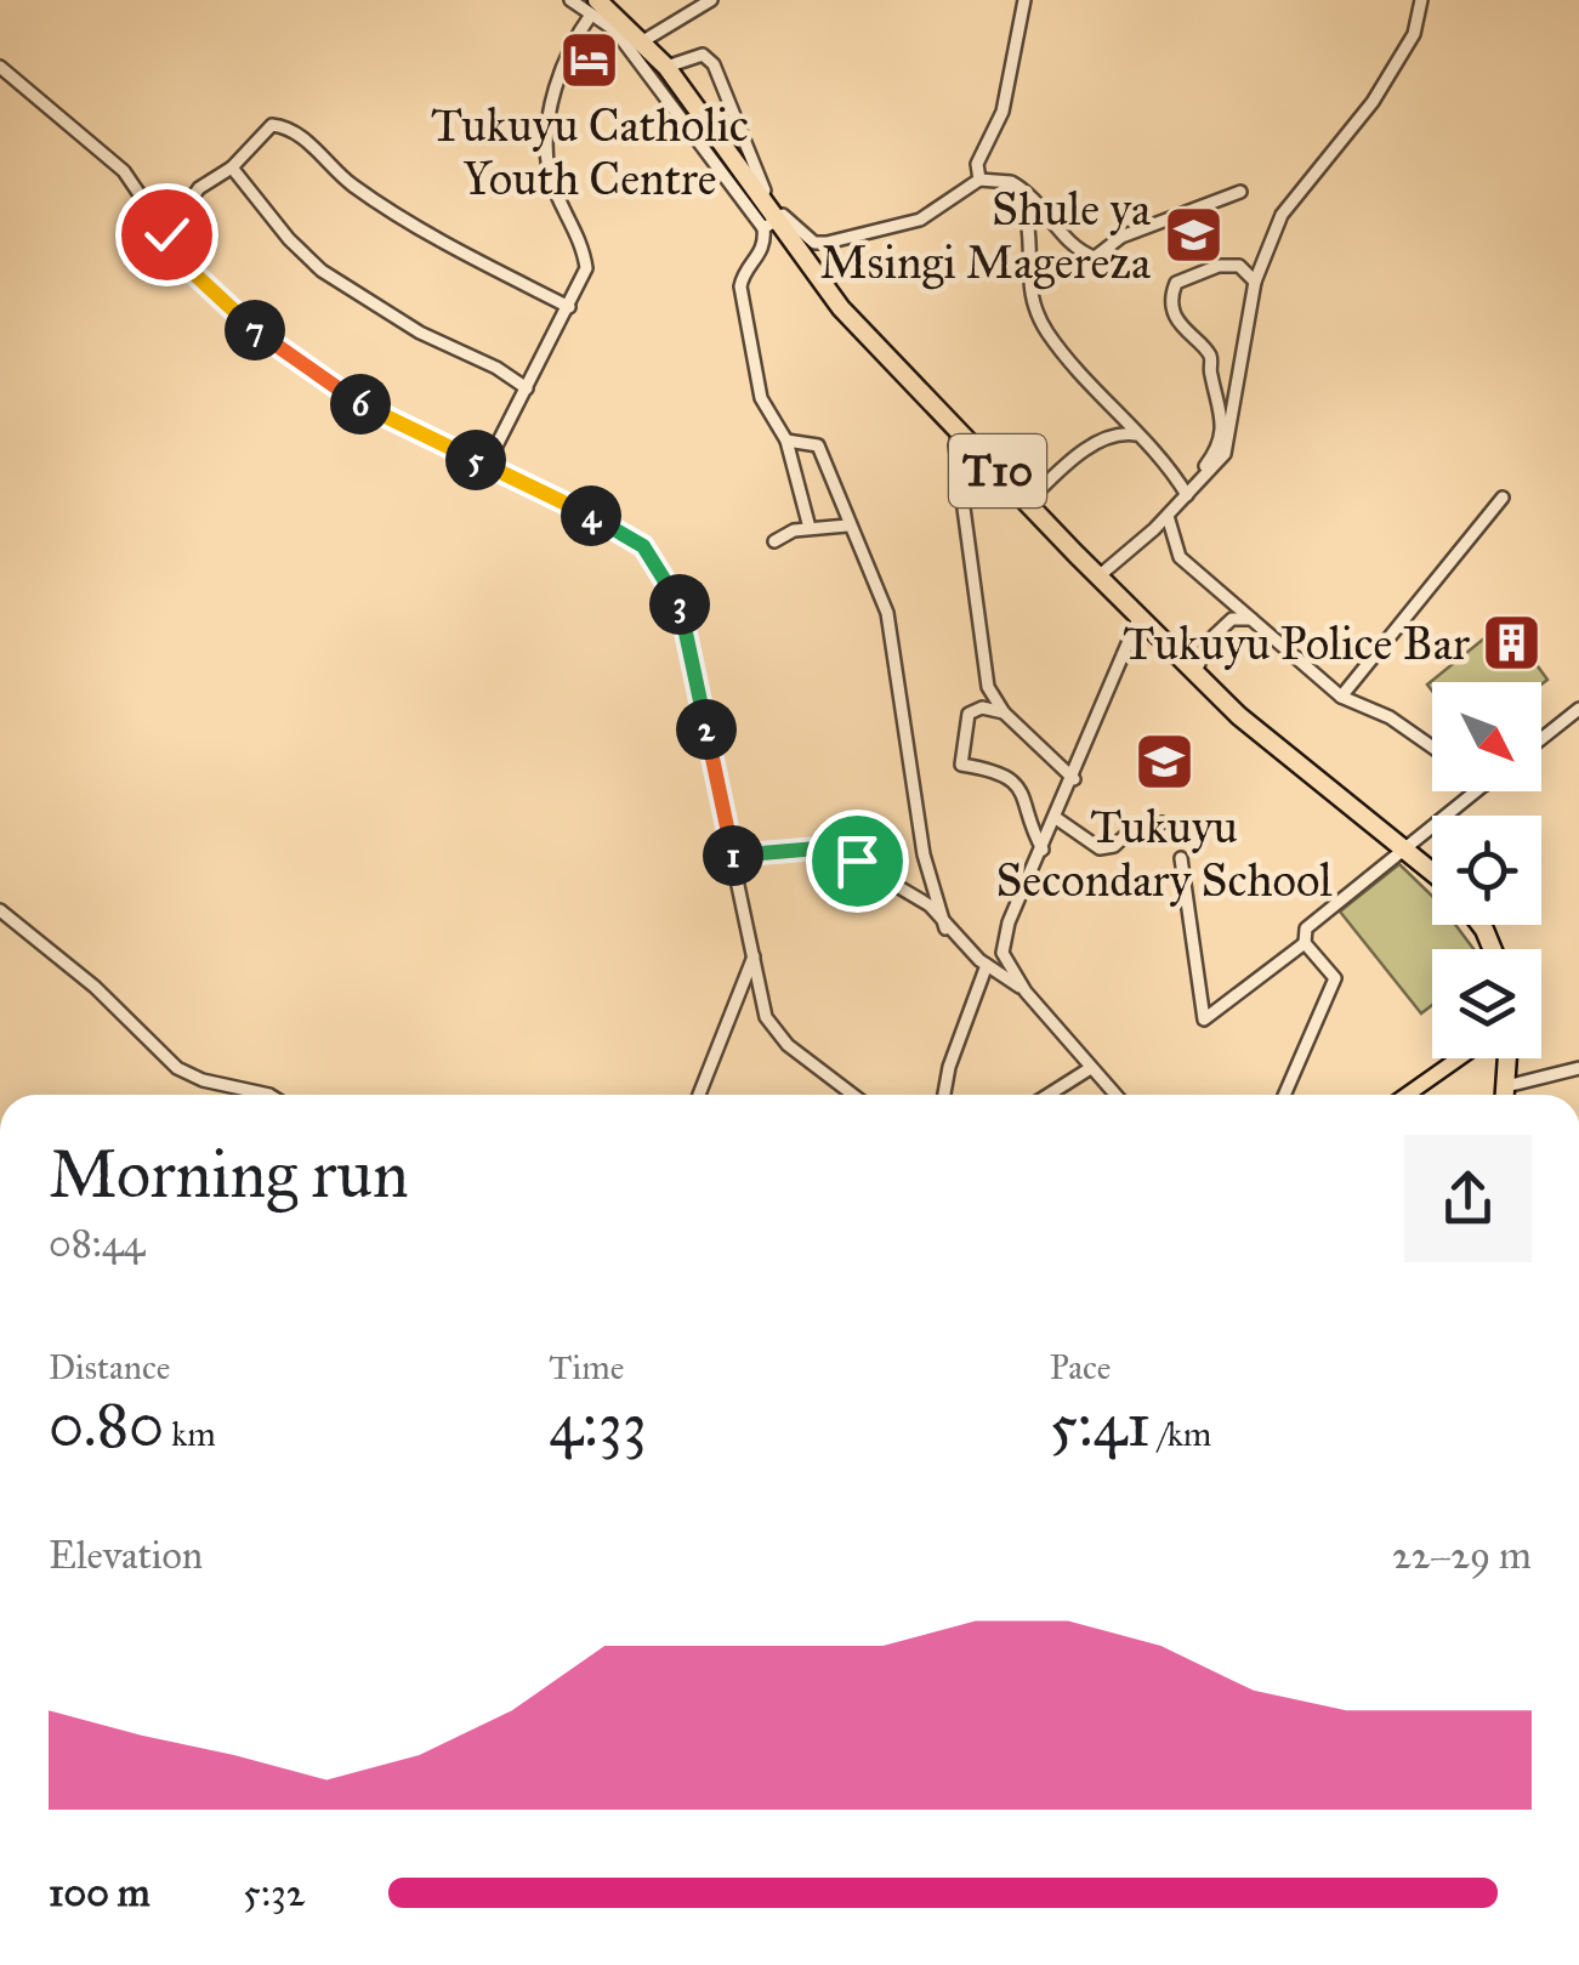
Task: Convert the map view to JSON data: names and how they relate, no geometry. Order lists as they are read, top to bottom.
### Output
{
  "streets": {
    "highway": ["T10"]
  },
  "places": {
    "hotel": ["Tukuyu Catholic Youth Centre"],
    "school or university": ["Shule ya Msingi Magereza", "Tukuyu Secondary School"],
    "building": ["Tukuyu Police Bar"]
  },
  "north": "bottom right",
  "page": {
    "pins": [
      "7",
      "6",
      "5",
      "4",
      "3",
      "2",
      "1"
    ],
    "heading": ["Morning run", "08:44"],
    "stats": [
      ["Distance", "0.80 km"],
      ["Time", "4:33"],
      ["Pace", "5:41 /km"]
    ],
    "chart": ["Elevation", "22–29 m"],
    "list": [
      {
        "name": "100 m",
        "note": "5:32"
      }
    ]
  }
}
